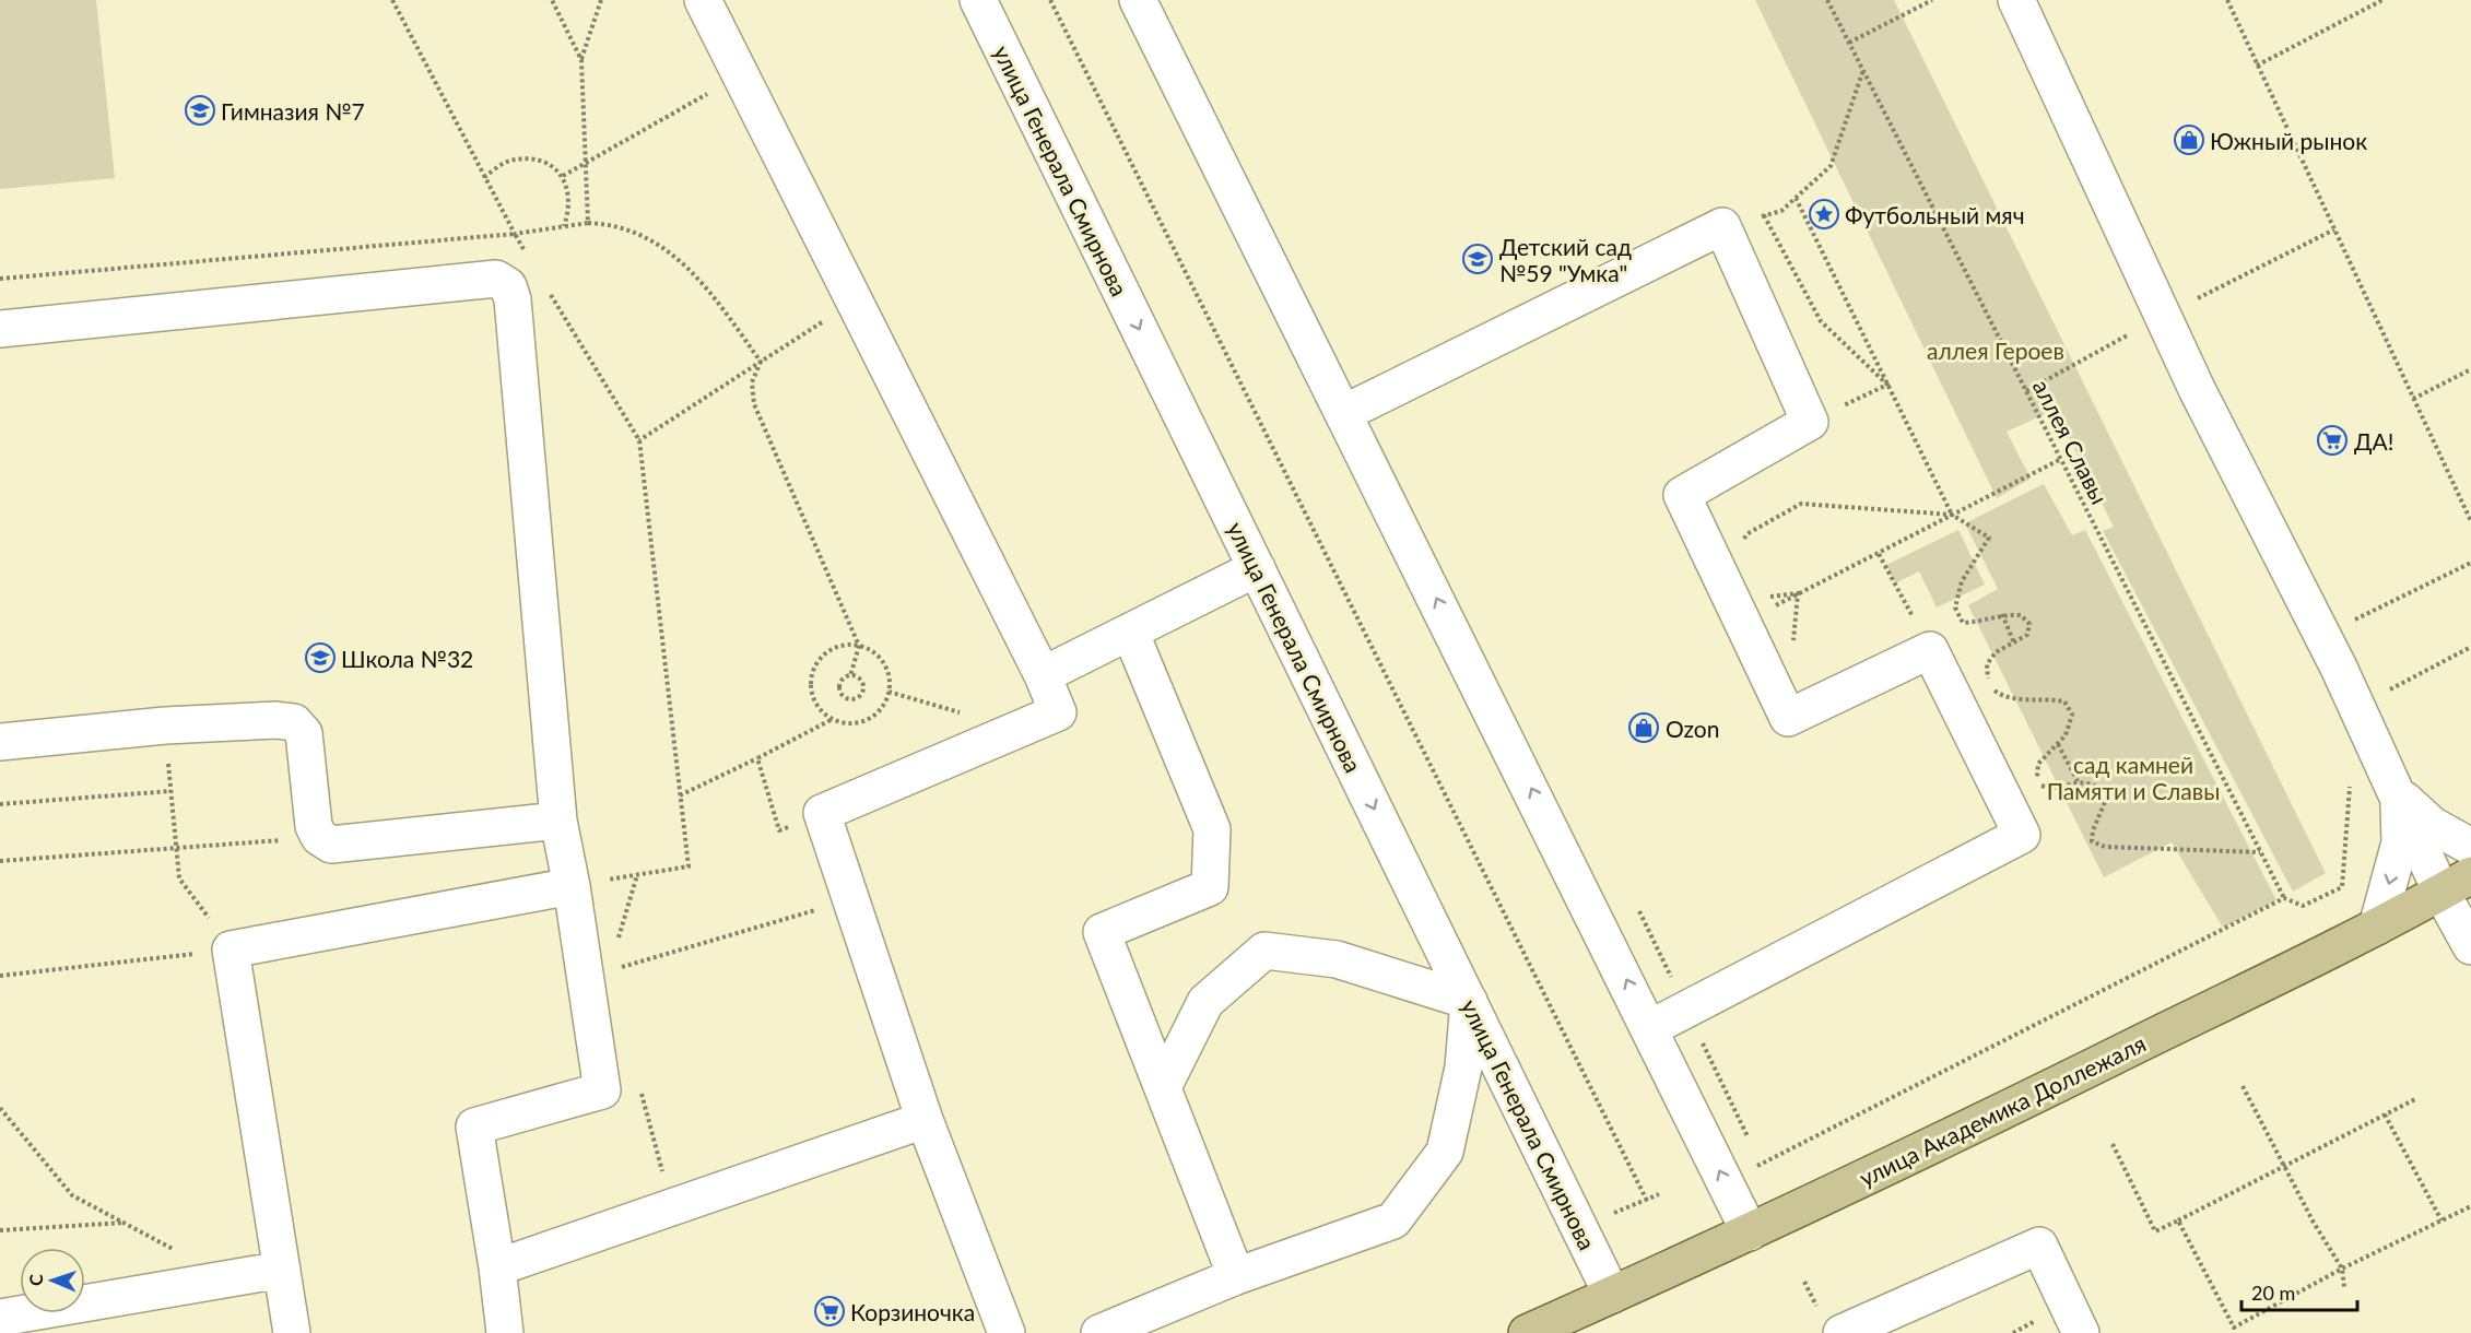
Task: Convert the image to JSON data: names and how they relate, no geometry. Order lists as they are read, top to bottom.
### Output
{
  "streets": {
    "main road": ["улица Академика Доллежаля"],
    "street": ["улица Генерала Смирнова"],
    "path": ["аллея Славы"]
  },
  "crossings": [
    ["улица Генерала Смирнова", "улица Академика Доллежаля"]
  ],
  "parks": ["аллея Героев", "сад камней Памяти и Славы"],
  "places": {
    "school or university": ["Гимназия №7", "Детский сад №59 \"Умка\"", "Школа №32"],
    "shop": ["Южный рынок", "Ozon"],
    "place": ["Футбольный мяч"],
    "supermarket": ["ДА!", "Корзиночка"]
  },
  "scale_bar": "20 m",
  "north": "left"
}
